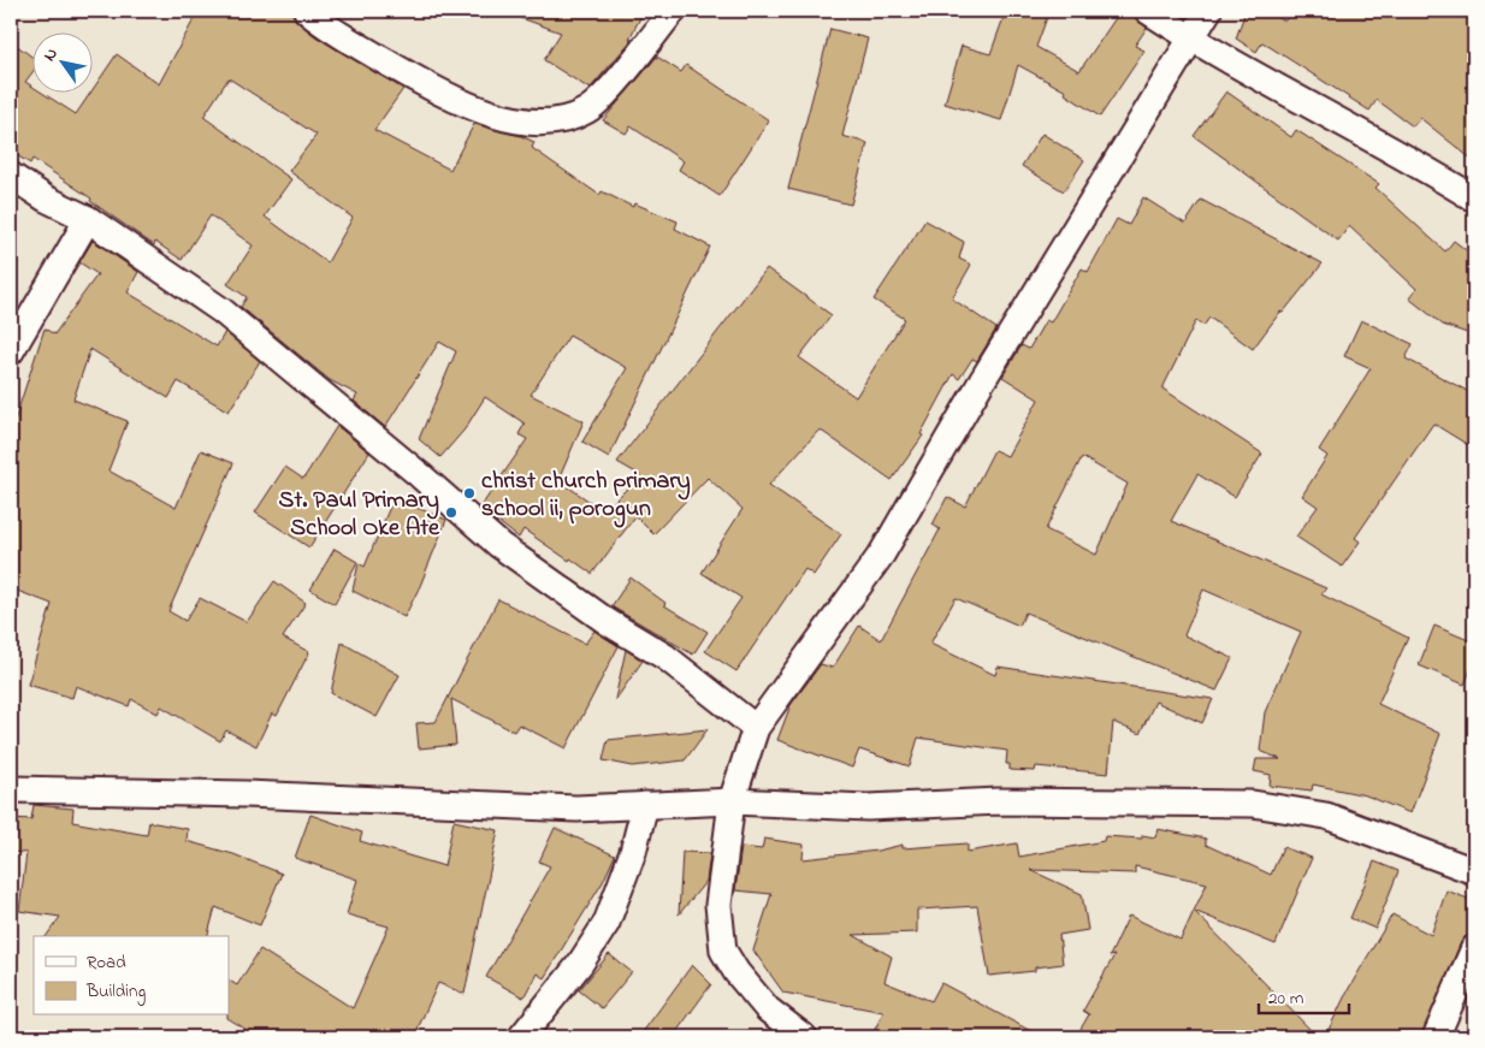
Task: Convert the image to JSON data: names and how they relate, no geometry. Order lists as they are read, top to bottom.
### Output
{
  "places": ["christ church primary school ii, porogun", "St. Paul Primary School Oke Ate"],
  "legend": ["Road", "Building"],
  "scale_bar": "20 m",
  "north": "top left"
}
